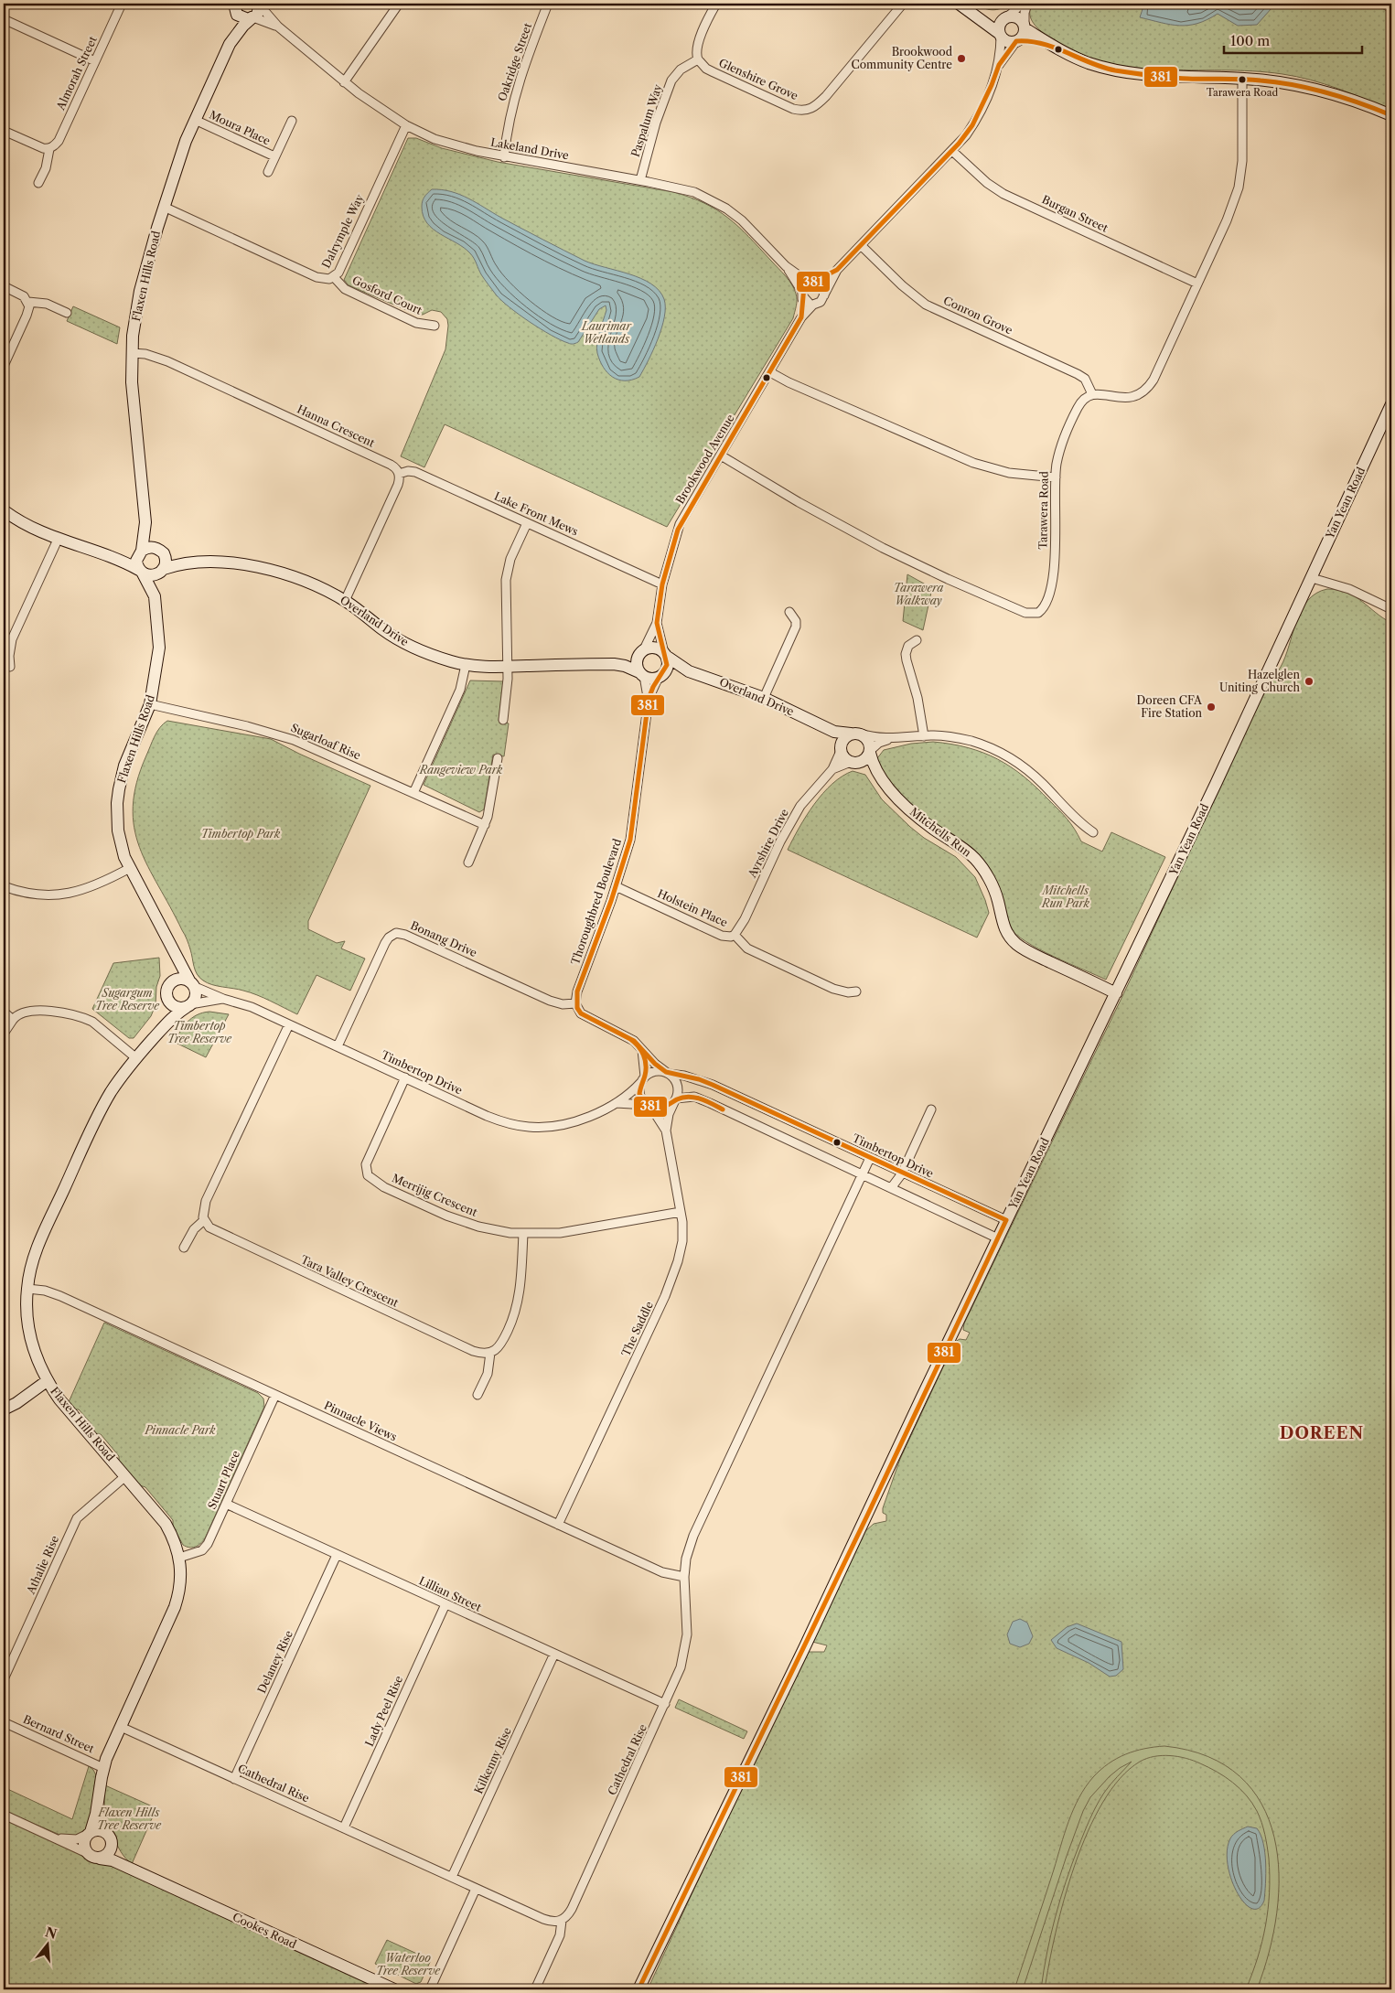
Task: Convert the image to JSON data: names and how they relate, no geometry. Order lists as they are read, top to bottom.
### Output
{
  "streets": {
    "street": [
      "Oakridge Street",
      "Almorah Street",
      "Glenshire Grove",
      "Paspalum Way",
      "Moura Place",
      "Lakeland Drive",
      "Burgan Street",
      "Dalrymple Way",
      "Flaxen Hills Road",
      "Gosford Court",
      "Conron Grove",
      "Hanna Crescent",
      "Brookwood Avenue",
      "Yan Yean Road",
      "Tarawera Road",
      "Lake Front Mews",
      "Overland Drive",
      "Sugarloaf Rise",
      "Mitchells Run",
      "Ayrshire Drive",
      "Thoroughbred Boulevard",
      "Holstein Place",
      "Bonang Drive",
      "Timbertop Drive",
      "Merrijig Crescent",
      "Tara Valley Crescent",
      "The Saddle",
      "Pinnacle Views",
      "Stuart Place",
      "Athalie Rise",
      "Lillian Street",
      "Delaney Rise",
      "Lady Peel Rise",
      "Bernard Street",
      "Cathedral Rise",
      "Kilkenny Rise",
      "Cookes Road"
    ]
  },
  "crossings": [
    ["Oakridge Street", "Lakeland Drive"],
    ["Glenshire Grove", "Paspalum Way"],
    ["Paspalum Way", "Lakeland Drive"],
    ["Moura Place", "Flaxen Hills Road"],
    ["Lakeland Drive", "Dalrymple Way"],
    ["Lakeland Drive", "Flaxen Hills Road"],
    ["Lakeland Drive", "Brookwood Avenue"],
    ["Dalrymple Way", "Flaxen Hills Road"],
    ["Dalrymple Way", "Gosford Court"],
    ["Flaxen Hills Road", "Hanna Crescent"],
    ["Flaxen Hills Road", "Overland Drive"],
    ["Flaxen Hills Road", "Sugarloaf Rise"],
    ["Flaxen Hills Road", "Timbertop Drive"],
    ["Flaxen Hills Road", "Pinnacle Views"],
    ["Flaxen Hills Road", "Stuart Place"],
    ["Flaxen Hills Road", "Athalie Rise"],
    ["Flaxen Hills Road", "Bernard Street"],
    ["Flaxen Hills Road", "Cathedral Rise"],
    ["Flaxen Hills Road", "Cookes Road"],
    ["Conron Grove", "Tarawera Road"],
    ["Hanna Crescent", "Lake Front Mews"],
    ["Brookwood Avenue", "Tarawera Road"],
    ["Brookwood Avenue", "Lake Front Mews"],
    ["Brookwood Avenue", "Overland Drive"],
    ["Brookwood Avenue", "Thoroughbred Boulevard"],
    ["Yan Yean Road", "Mitchells Run"],
    ["Yan Yean Road", "Timbertop Drive"],
    ["Overland Drive", "Mitchells Run"],
    ["Overland Drive", "Ayrshire Drive"],
    ["Overland Drive", "Thoroughbred Boulevard"],
    ["Mitchells Run", "Ayrshire Drive"],
    ["Ayrshire Drive", "Holstein Place"],
    ["Thoroughbred Boulevard", "Holstein Place"],
    ["Thoroughbred Boulevard", "Bonang Drive"],
    ["Bonang Drive", "Timbertop Drive"],
    ["Timbertop Drive", "Merrijig Crescent"],
    ["Timbertop Drive", "The Saddle"],
    ["Timbertop Drive", "Cathedral Rise"],
    ["Merrijig Crescent", "The Saddle"],
    ["The Saddle", "Pinnacle Views"],
    ["Pinnacle Views", "Stuart Place"],
    ["Pinnacle Views", "Cathedral Rise"],
    ["Stuart Place", "Lillian Street"],
    ["Lillian Street", "Delaney Rise"],
    ["Lillian Street", "Lady Peel Rise"],
    ["Lillian Street", "Cathedral Rise"],
    ["Lillian Street", "Kilkenny Rise"],
    ["Delaney Rise", "Cathedral Rise"],
    ["Lady Peel Rise", "Cathedral Rise"],
    ["Cathedral Rise", "Kilkenny Rise"]
  ],
  "districts": ["DOREEN"],
  "parks": [
    "Laurimar Wetlands",
    "Tarawera Walkway",
    "Rangeview Park",
    "Timbertop Park",
    "Mitchells Run Park",
    "Sugargum Tree Reserve",
    "Timbertop Tree Reserve",
    "Pinnacle Park",
    "Flaxen Hills Tree Reserve",
    "Waterloo Tree Reserve"
  ],
  "places": [
    "Brookwood Community Centre",
    "Tarawera Road",
    "Hazelglen Uniting Church",
    "Doreen CFA Fire Station"
  ],
  "lines": ["transit line 381"],
  "scale_bar": "100 m",
  "north": "top"
}
